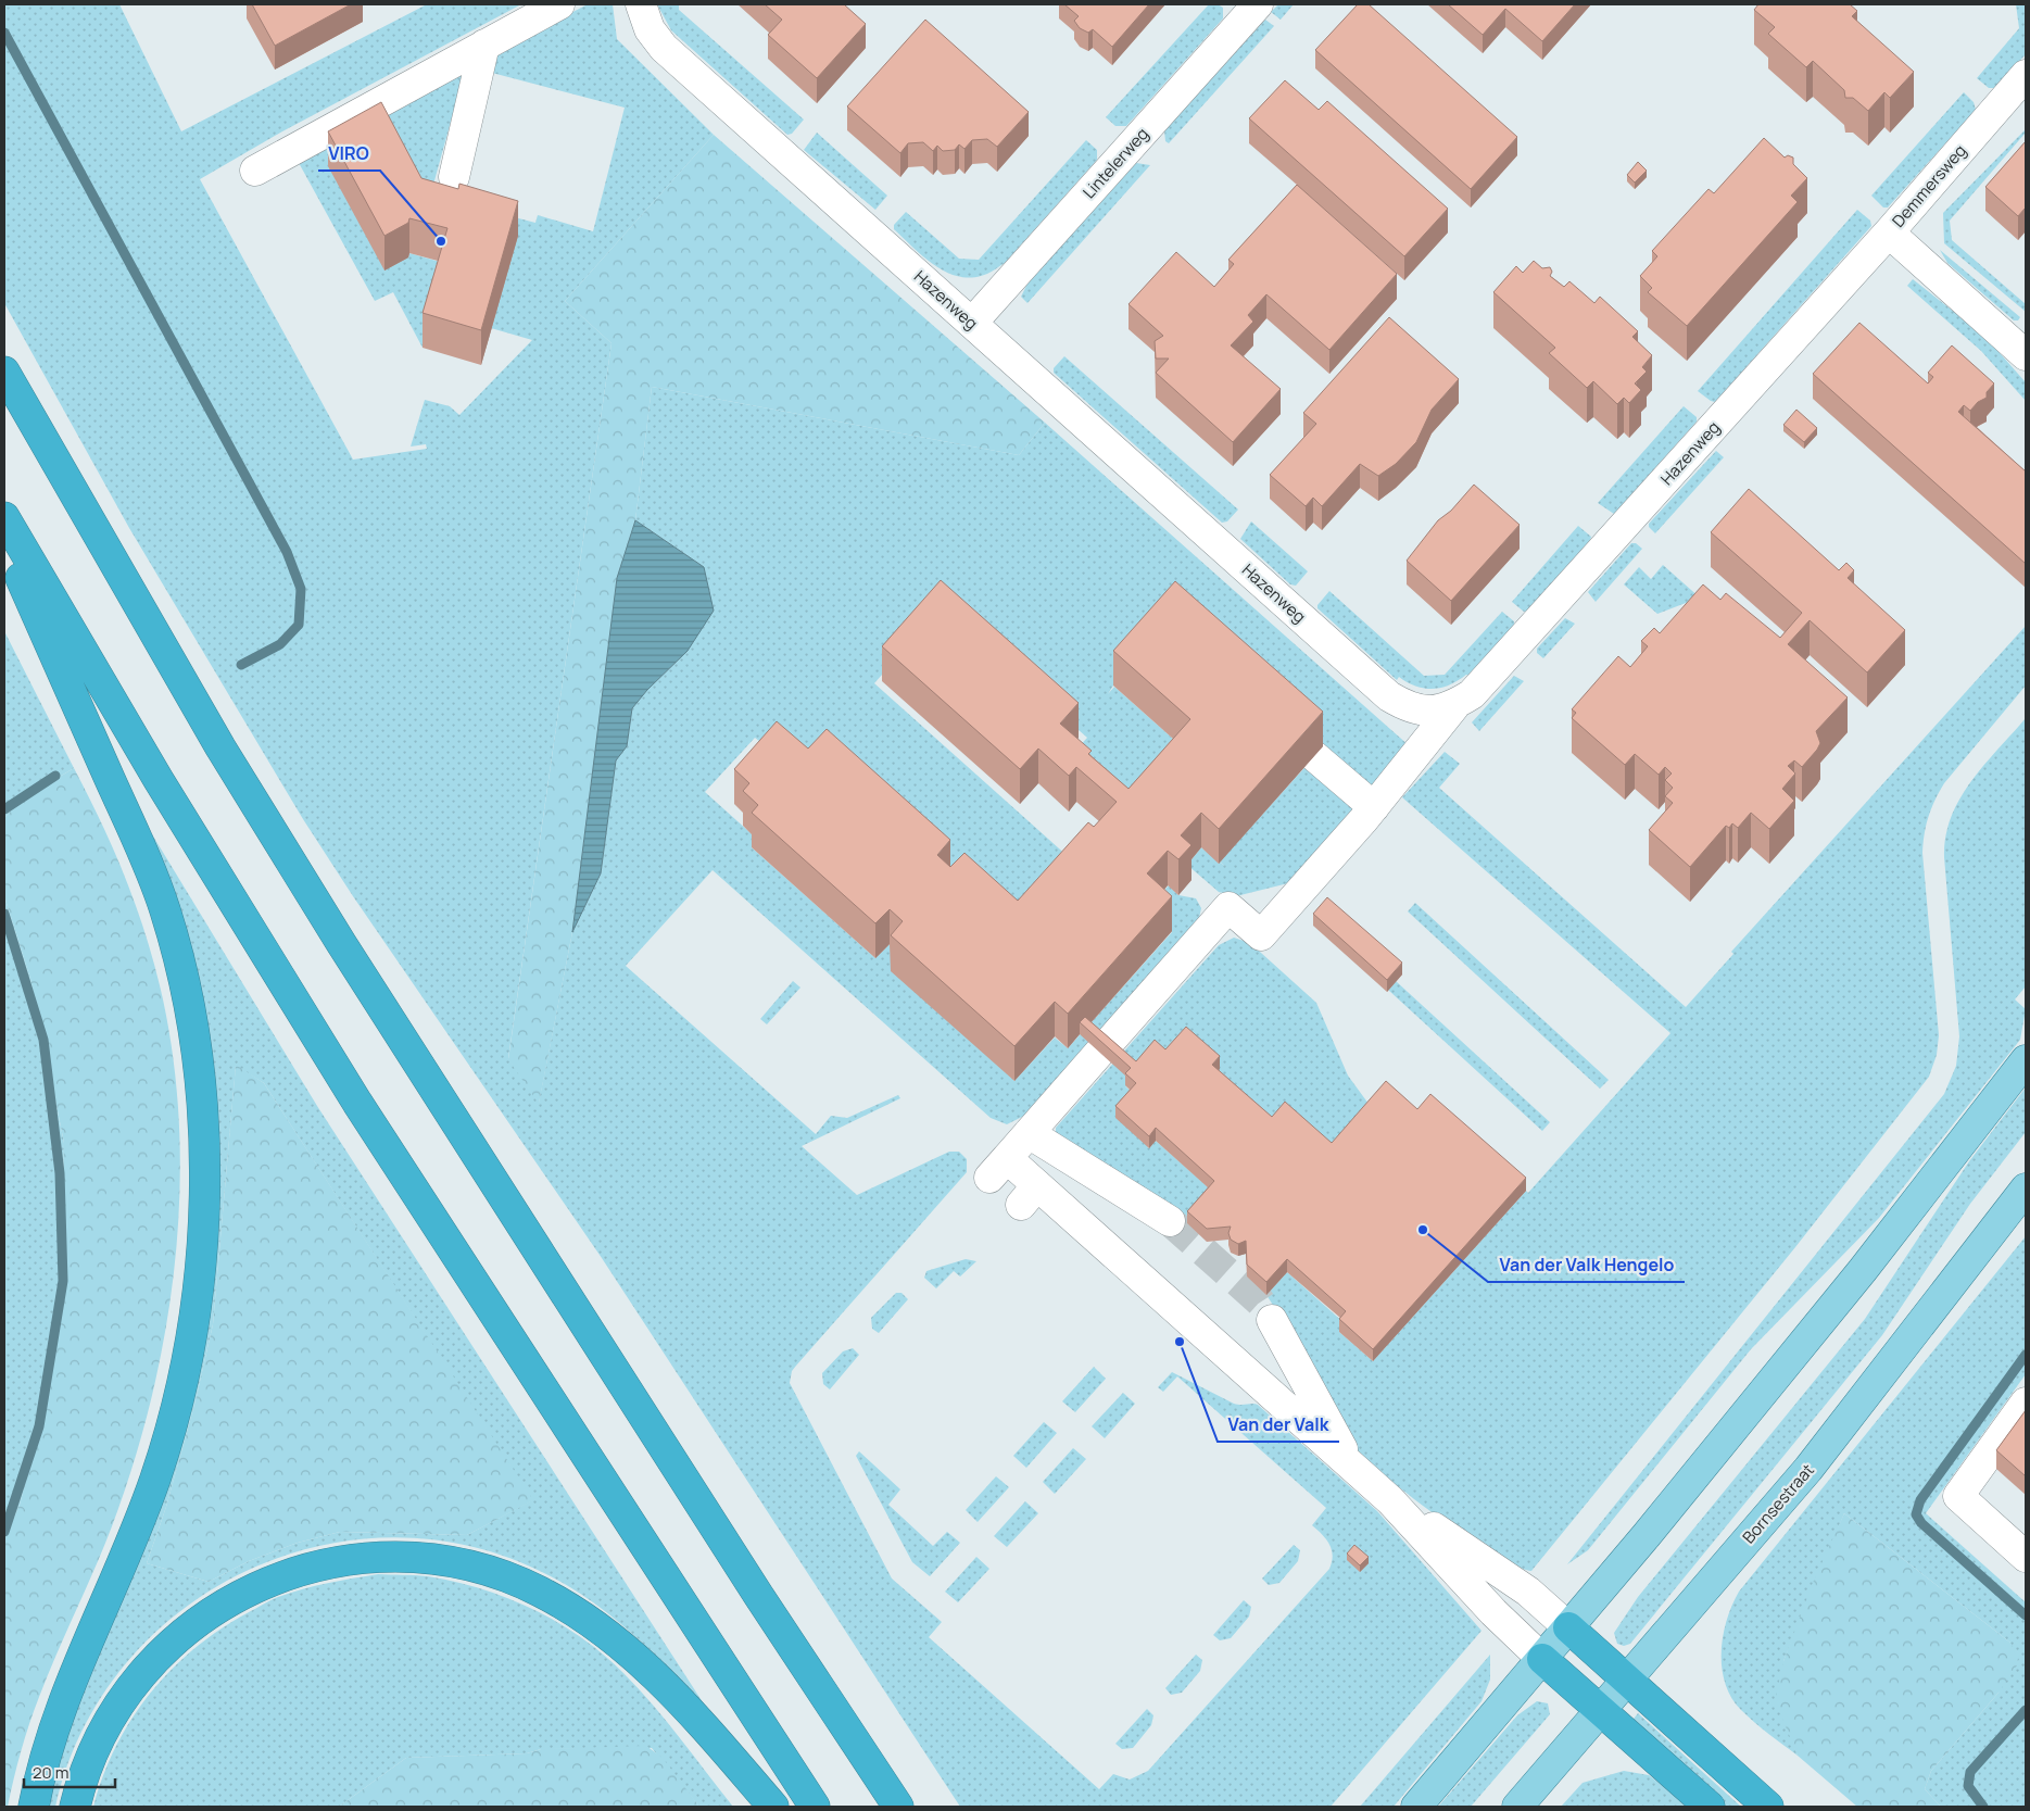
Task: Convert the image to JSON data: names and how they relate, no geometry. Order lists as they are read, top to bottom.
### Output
{
  "streets": {
    "main road": ["Bornsestraat"],
    "street": ["Lintelerweg", "Demmersweg", "Hazenweg"]
  },
  "crossings": [
    ["Lintelerweg", "Hazenweg"],
    ["Demmersweg", "Hazenweg"]
  ],
  "places": ["VIRO", "Van der Valk Hengelo", "Van der Valk"],
  "scale_bar": "20 m"
}
